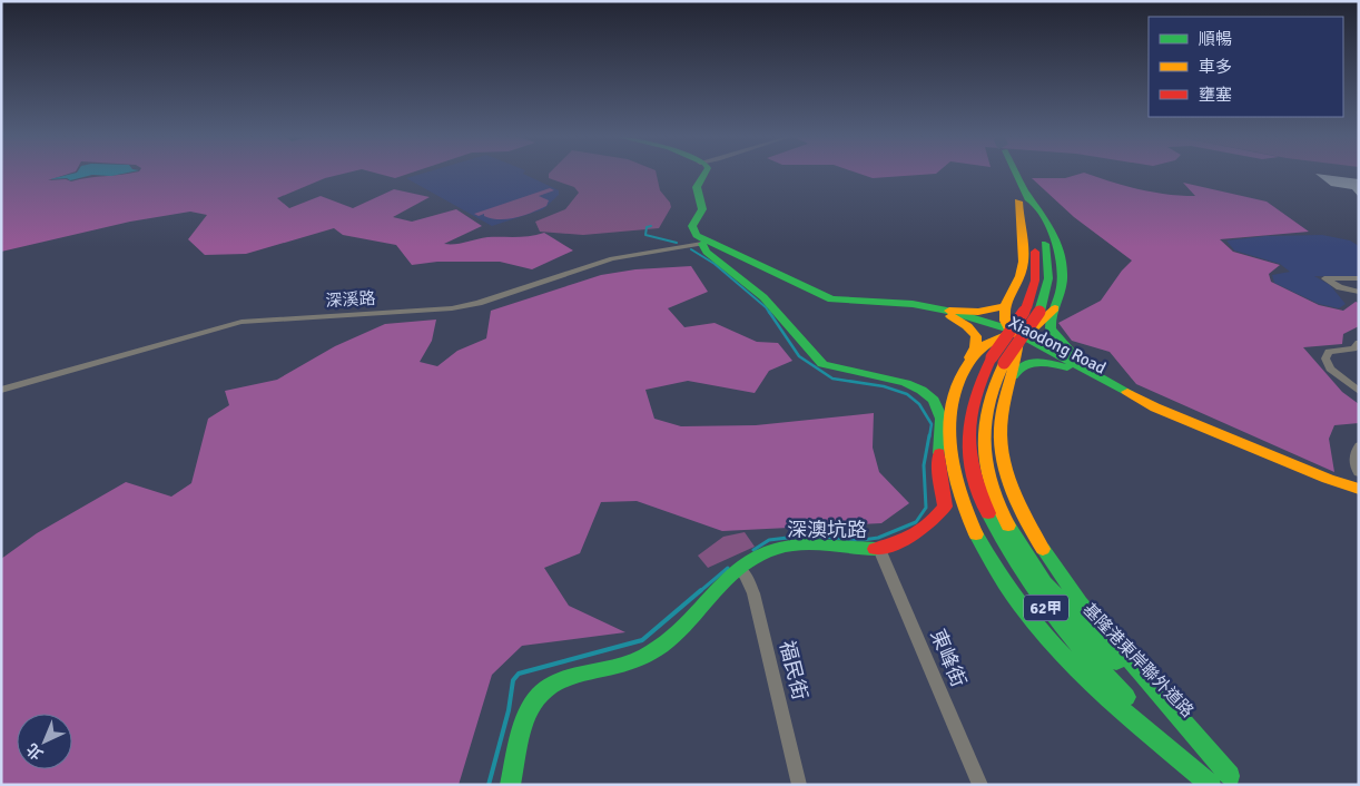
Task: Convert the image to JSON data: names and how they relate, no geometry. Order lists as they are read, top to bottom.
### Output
{
  "streets": {
    "main road": [
      "Xiaodong Road",
      "深澳坑路",
      "62甲",
      "基隆港東岸聯外道路"
    ],
    "street": ["深溪路", "東峰街", "福民街"]
  },
  "crossings": [
    ["深溪路", "Xiaodong Road"],
    ["深溪路", "深澳坑路"],
    ["Xiaodong Road", "深澳坑路"],
    ["深澳坑路", "東峰街"],
    ["深澳坑路", "福民街"]
  ],
  "legend": ["順暢", "車多", "壅塞"],
  "north": "bottom left"
}
